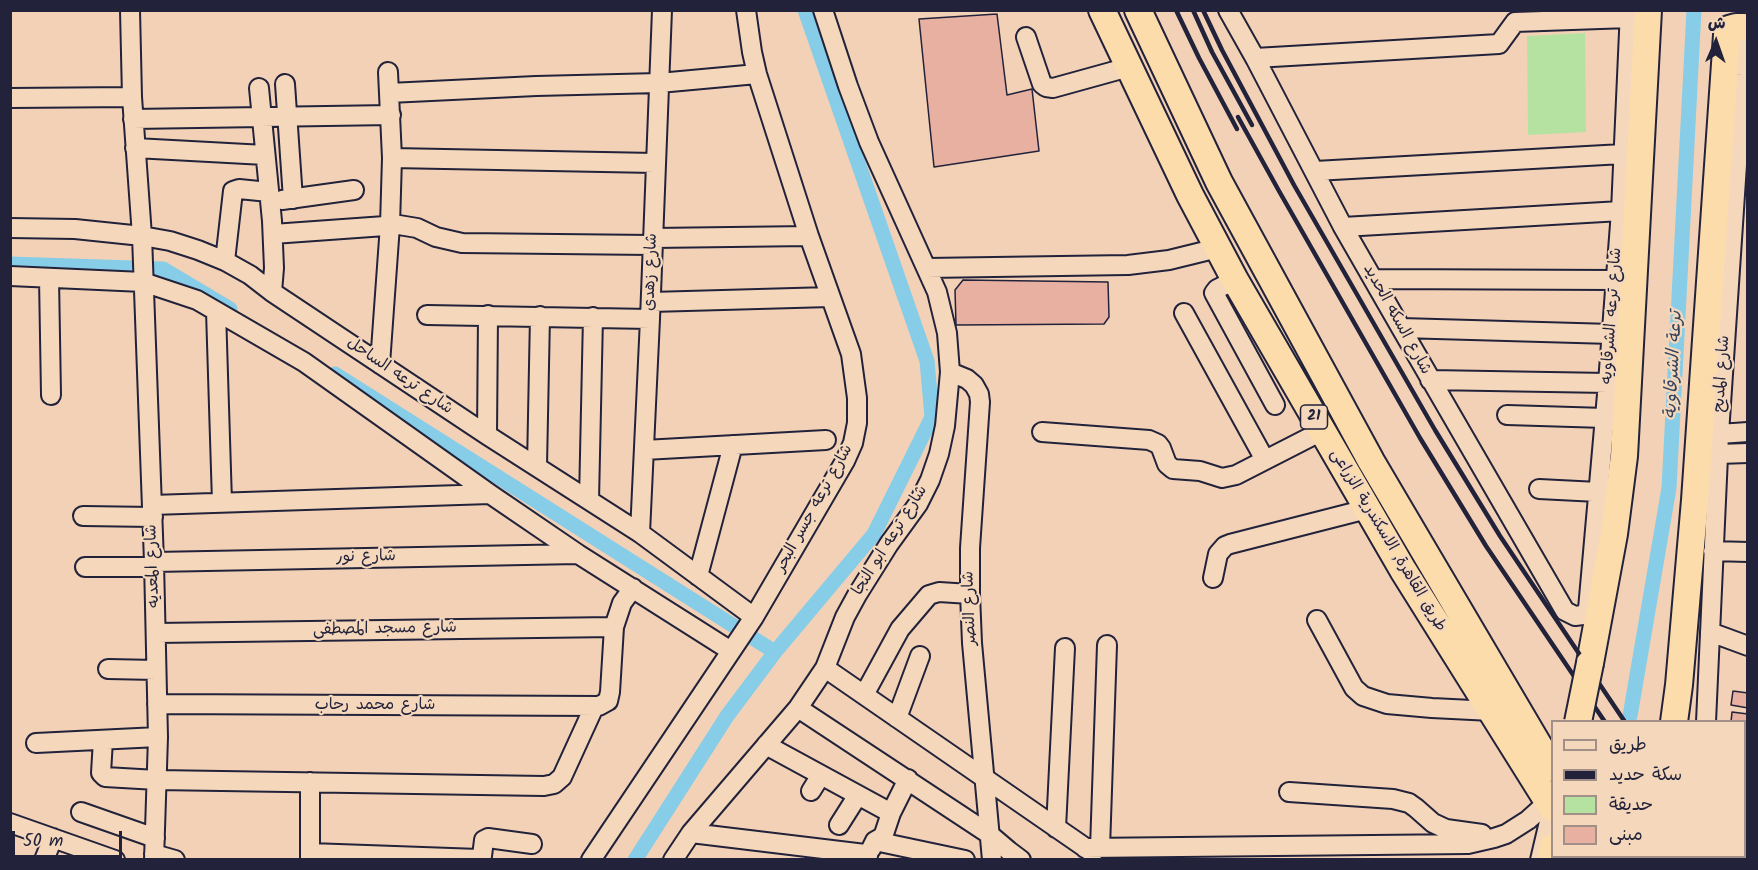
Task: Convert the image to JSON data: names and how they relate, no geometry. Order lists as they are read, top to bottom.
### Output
{
  "streets": {
    "highway": ["21", "طريق القاهرة, الاسكندرية الزراعى"],
    "street": [
      "شارع زهدى",
      "شارع ترعه الشرقاويه",
      "شارع السكه الحديد",
      "شارع المديح",
      "شارع ترعه الساحل",
      "شارع ترعه جسر البحر",
      "شارع ترعه ابو النجا",
      "شارع نور",
      "شارع المعديه",
      "شارع النصر",
      "شارع مسجد المصطفى",
      "شارع محمد رحاب"
    ]
  },
  "crossings": [
    ["شارع زهدى", "شارع ترعه الساحل"],
    ["شارع ترعه الشرقاويه", "شارع السكه الحديد"],
    ["شارع ترعه الساحل", "شارع ترعه جسر البحر"],
    ["شارع ترعه الساحل", "شارع المعديه"],
    ["شارع ترعه ابو النجا", "شارع النصر"],
    ["شارع نور", "شارع المعديه"],
    ["شارع المعديه", "شارع مسجد المصطفى"],
    ["شارع المعديه", "شارع محمد رحاب"]
  ],
  "water": ["ترعة الشرقاوية"],
  "legend": [
    "طريق",
    "سكة حديد",
    "حديقة",
    "مبنى"
  ],
  "scale_bar": "50 m",
  "north": "top"
}
